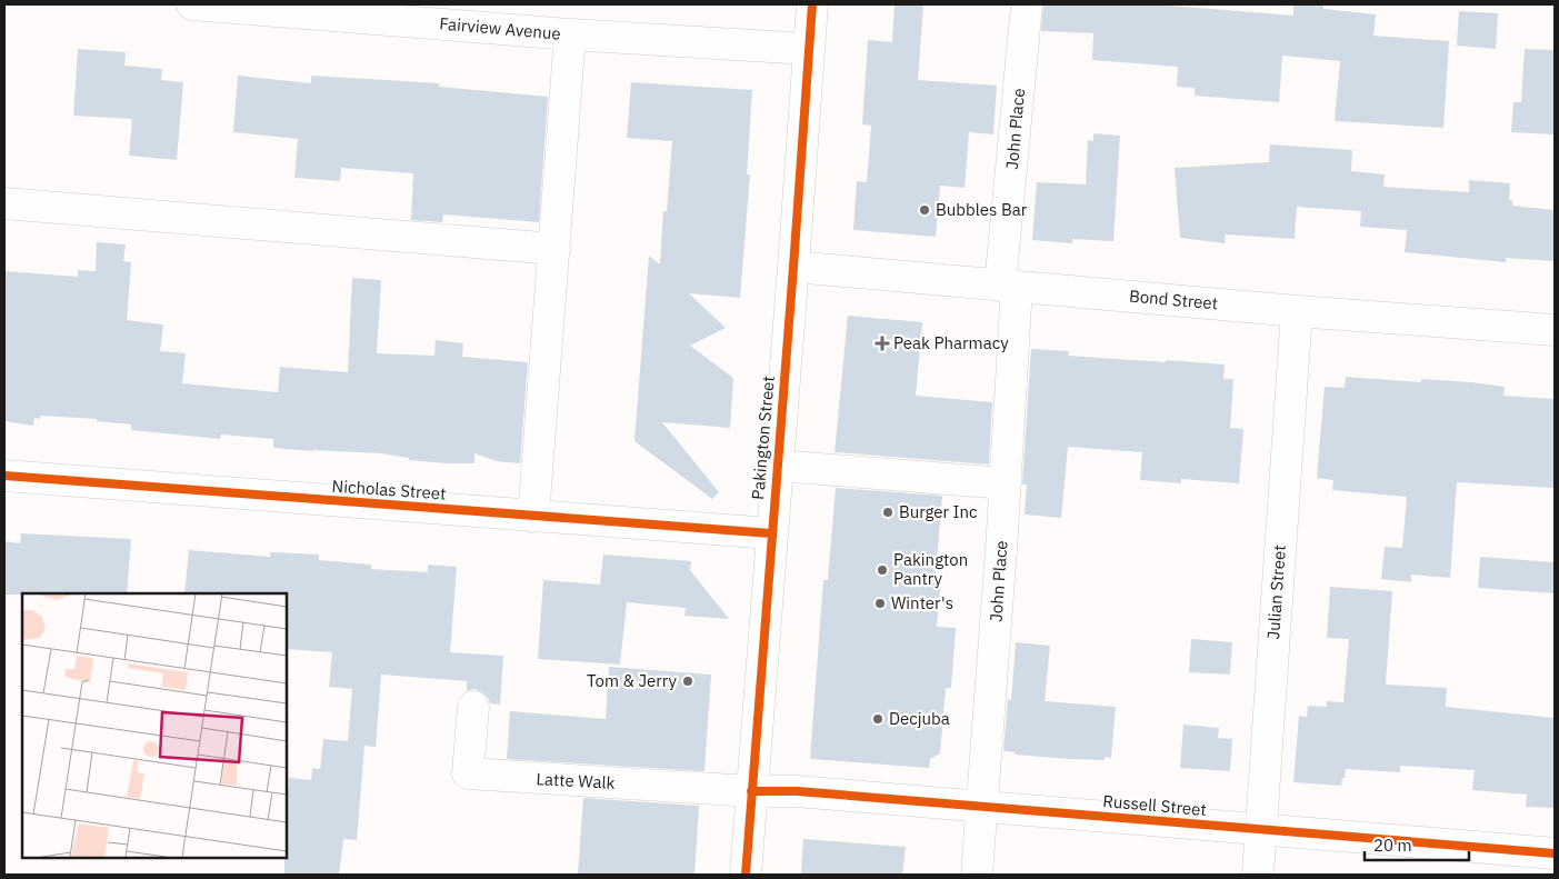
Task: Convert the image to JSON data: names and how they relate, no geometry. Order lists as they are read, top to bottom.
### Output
{
  "streets": {
    "street": [
      "Fairview Avenue",
      "John Place",
      "Bond Street",
      "Pakington Street",
      "Nicholas Street",
      "Julian Street",
      "Latte Walk",
      "Russell Street"
    ]
  },
  "crossings": [
    ["Fairview Avenue", "Pakington Street"],
    ["John Place", "Bond Street"],
    ["John Place", "Russell Street"],
    ["Bond Street", "Pakington Street"],
    ["Bond Street", "Julian Street"],
    ["Pakington Street", "Nicholas Street"],
    ["Pakington Street", "Latte Walk"],
    ["Pakington Street", "Russell Street"],
    ["Julian Street", "Russell Street"],
    ["Latte Walk", "Russell Street"]
  ],
  "places": {
    "other": [
      "Bubbles Bar",
      "Burger Inc",
      "Pakington Pantry",
      "Winter's",
      "Tom & Jerry",
      "Decjuba"
    ],
    "health": ["Peak Pharmacy"]
  },
  "scale_bar": "20 m"
}
